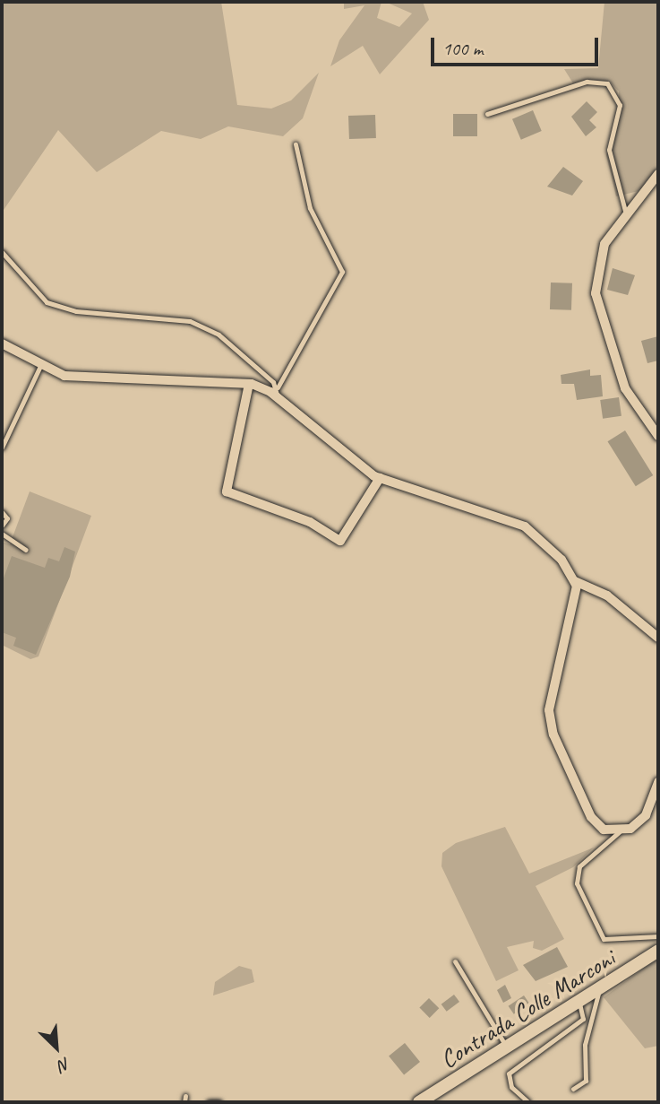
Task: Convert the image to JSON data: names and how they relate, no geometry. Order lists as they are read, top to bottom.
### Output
{
  "streets": {
    "street": ["Contrada Colle Marconi"]
  },
  "scale_bar": "100 m",
  "north": "bottom right"
}
